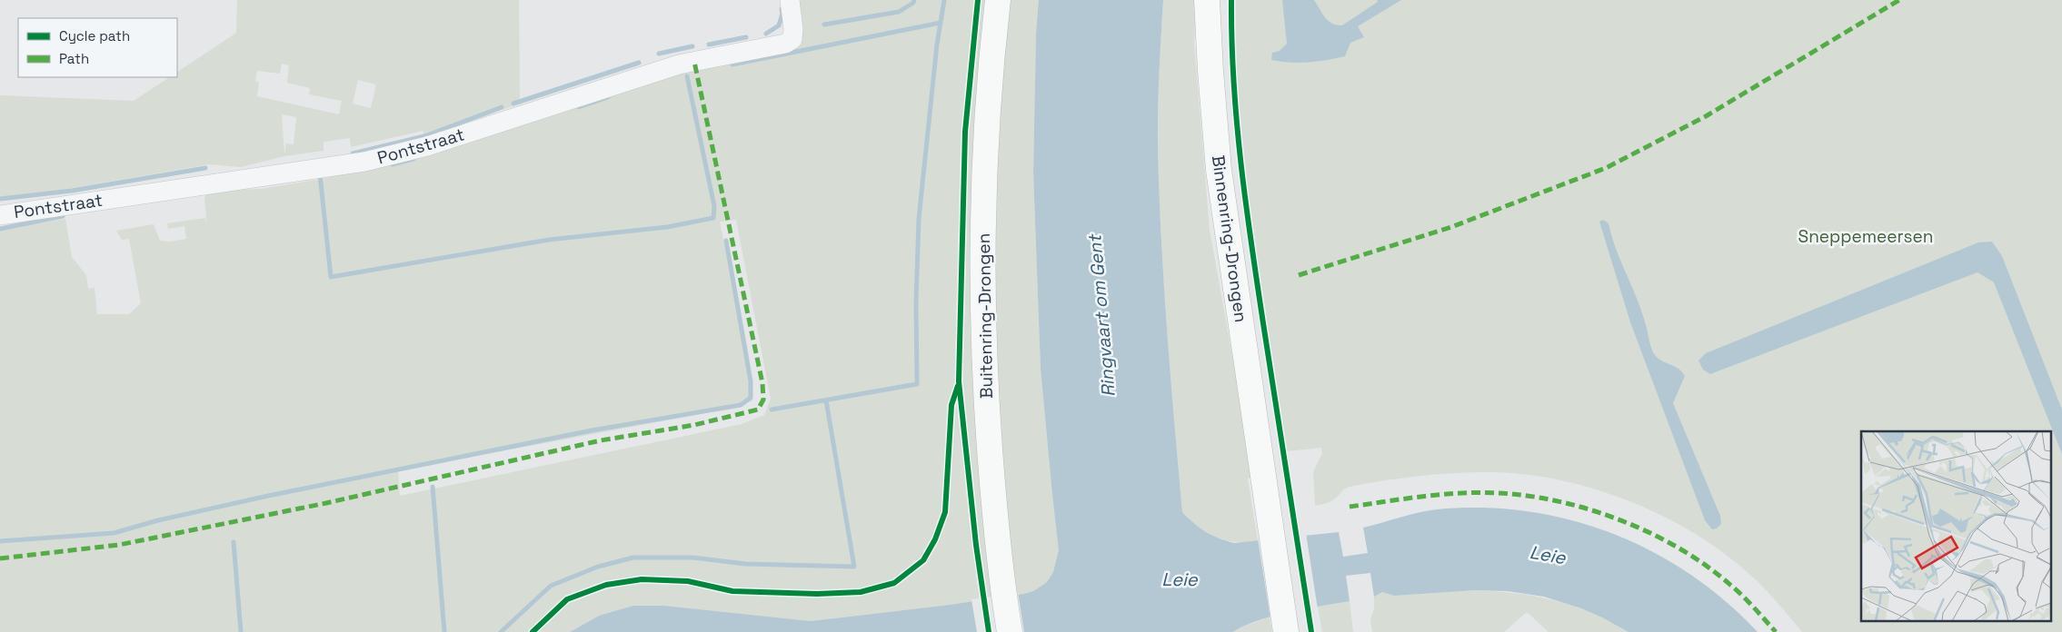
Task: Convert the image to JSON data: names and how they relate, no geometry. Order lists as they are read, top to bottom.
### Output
{
  "streets": {
    "highway": ["Binnenring-Drongen", "Buitenring-Drongen"],
    "street": ["Pontstraat"]
  },
  "water": ["Ringvaart om Gent", "Leie"],
  "parks": ["Sneppemeersen"],
  "legend": ["Cycle path", "Path"]
}
